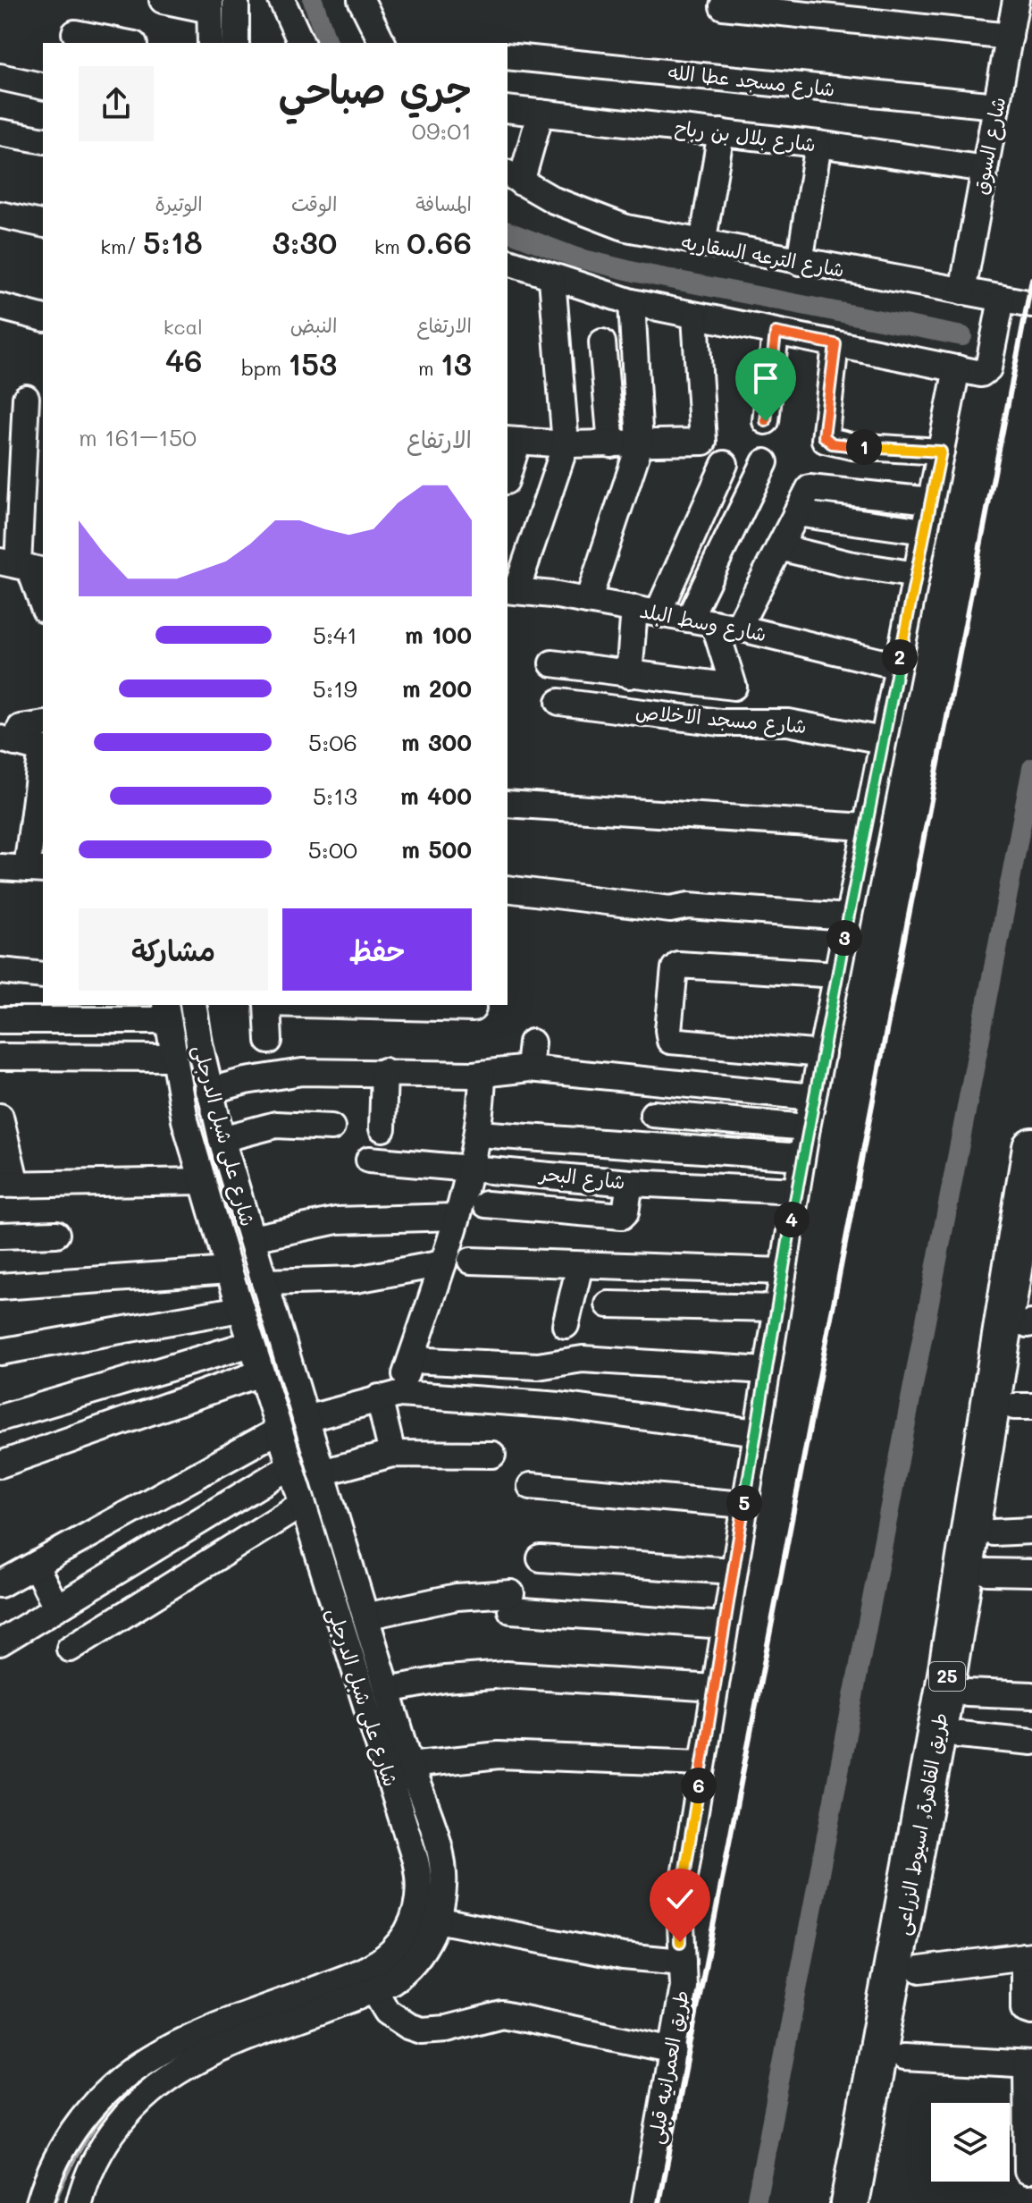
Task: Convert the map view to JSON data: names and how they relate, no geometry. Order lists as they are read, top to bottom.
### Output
{
  "streets": {
    "highway": ["25", "طريق القاهرة, اسيوط الزراعى"],
    "street": [
      "شارع مسجد عطا الله",
      "شارع بلال بن رباح",
      "شارع السوق",
      "شارع الترعه السقاريه",
      "شارع وسط البلد",
      "شارع مسجد الاخلاص",
      "شارع على شبل الدرجلى",
      "شارع البحر",
      "طريق العمرانيه قبلى"
    ]
  },
  "crossings": [
    ["شارع مسجد عطا الله", "شارع السوق"],
    ["شارع بلال بن رباح", "شارع السوق"],
    ["شارع السوق", "شارع الترعه السقاريه"],
    ["شارع وسط البلد", "طريق العمرانيه قبلى"],
    ["شارع مسجد الاخلاص", "طريق العمرانيه قبلى"],
    ["شارع البحر", "طريق العمرانيه قبلى"]
  ],
  "page": {
    "heading": ["جري صباحي", "09:01"],
    "stats": [
      ["المسافة", "0.66 km"],
      ["الوقت", "3:30"],
      ["الوتيرة", "5:18 /km"],
      ["الارتفاع", "13 m"],
      ["النبض", "153 bpm"],
      ["kcal", "46"]
    ],
    "chart": ["الارتفاع", "150–161 m"],
    "pins": [
      "1",
      "2",
      "3",
      "4",
      "5",
      "6"
    ],
    "list": [
      {
        "name": "100 m",
        "note": "5:41"
      },
      {
        "name": "200 m",
        "note": "5:19"
      },
      {
        "name": "300 m",
        "note": "5:06"
      },
      {
        "name": "400 m",
        "note": "5:13"
      },
      {
        "name": "500 m",
        "note": "5:00"
      }
    ],
    "buttons": ["حفظ", "مشاركة"]
  }
}
